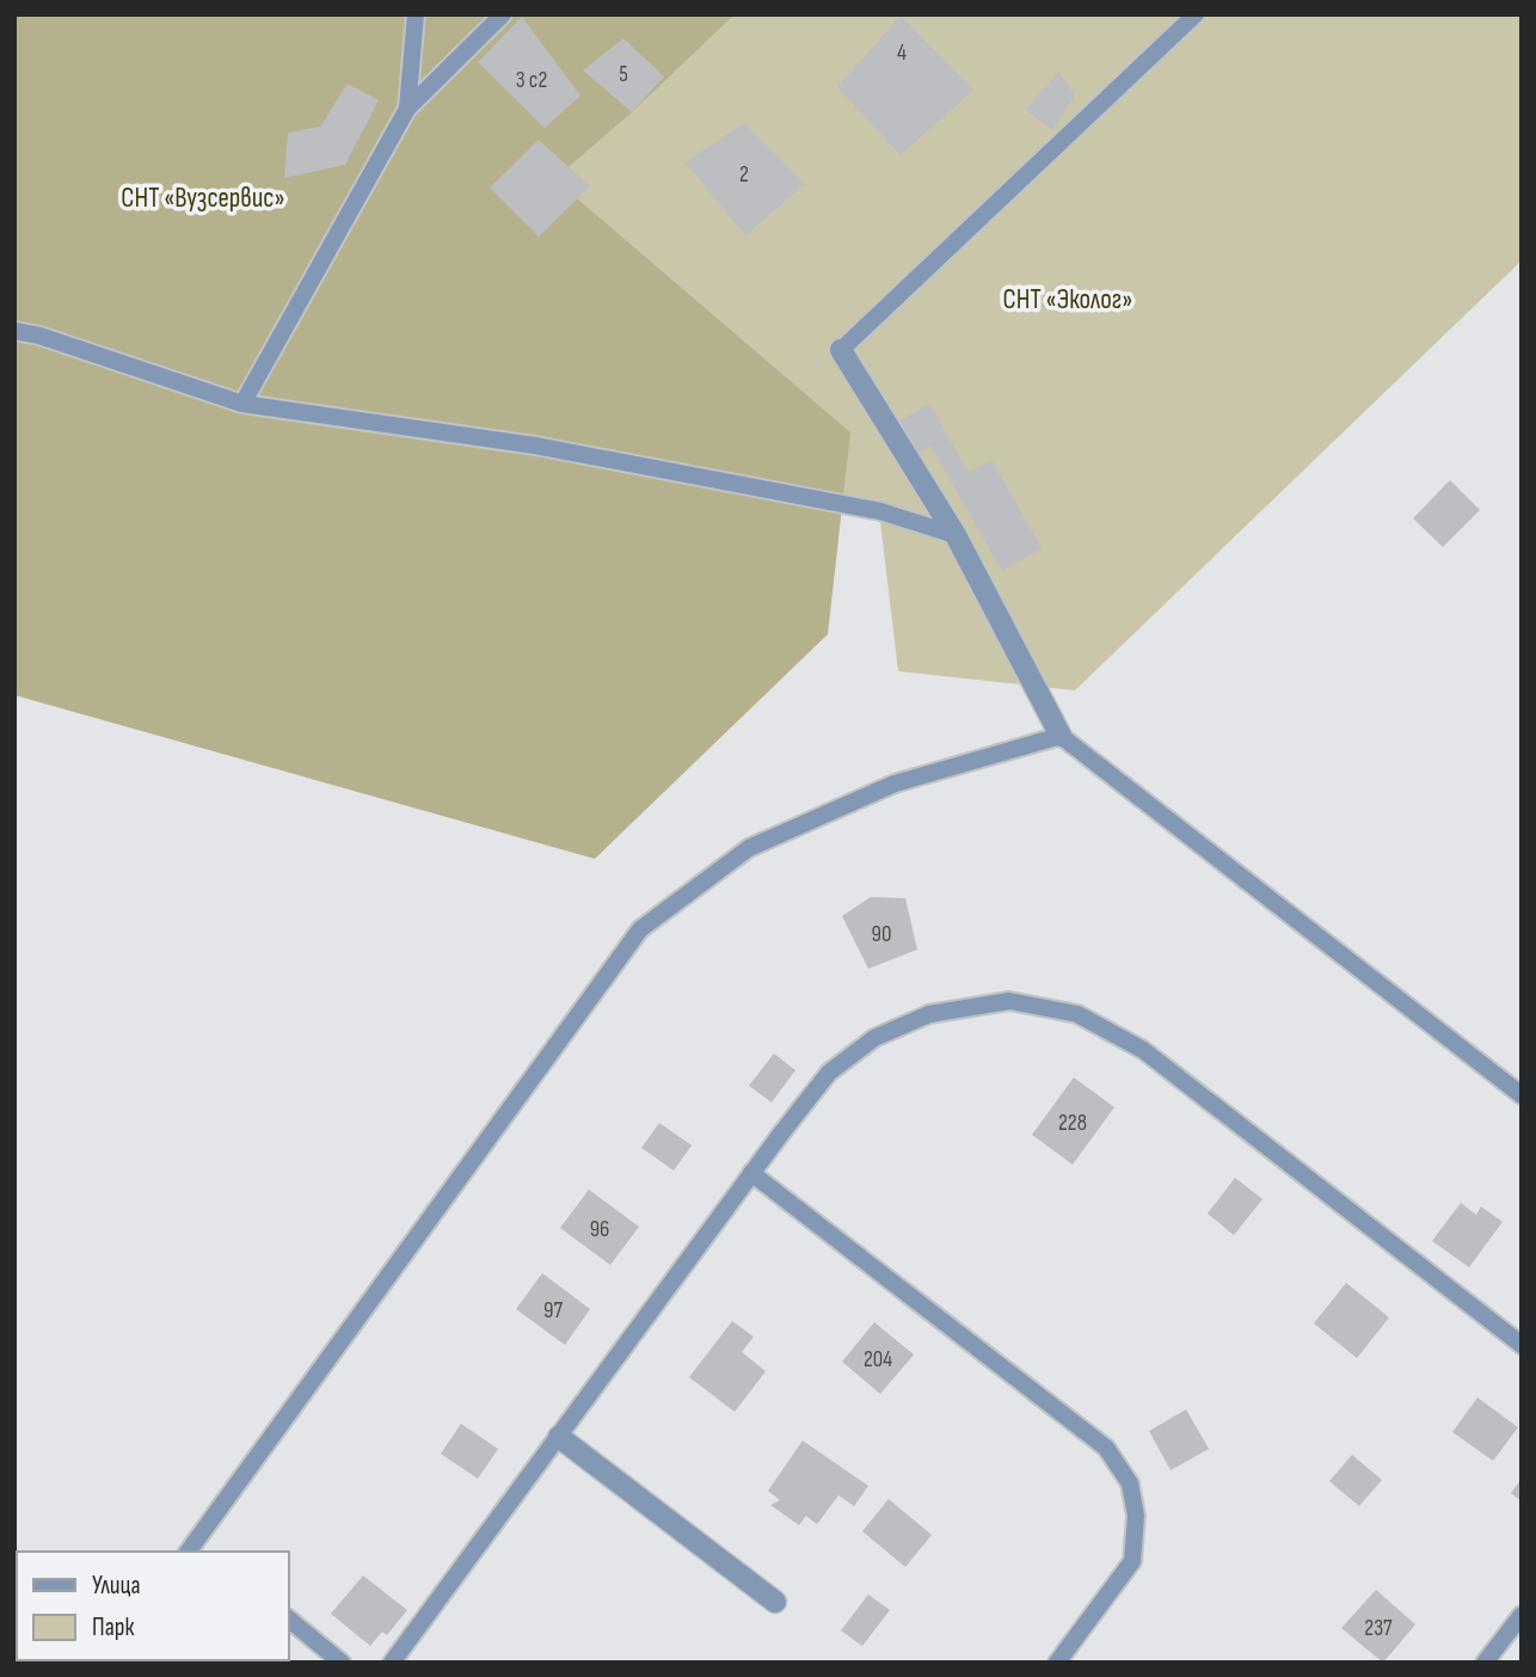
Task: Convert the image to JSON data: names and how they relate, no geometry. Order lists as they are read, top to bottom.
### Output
{
  "parks": ["СНТ «Вузсервис»", "СНТ «Эколог»"],
  "house_numbers": [
    "4",
    "5",
    "3 с2",
    "2",
    "90",
    "228",
    "96",
    "97",
    "204",
    "237"
  ],
  "legend": ["Улица", "Парк"]
}
